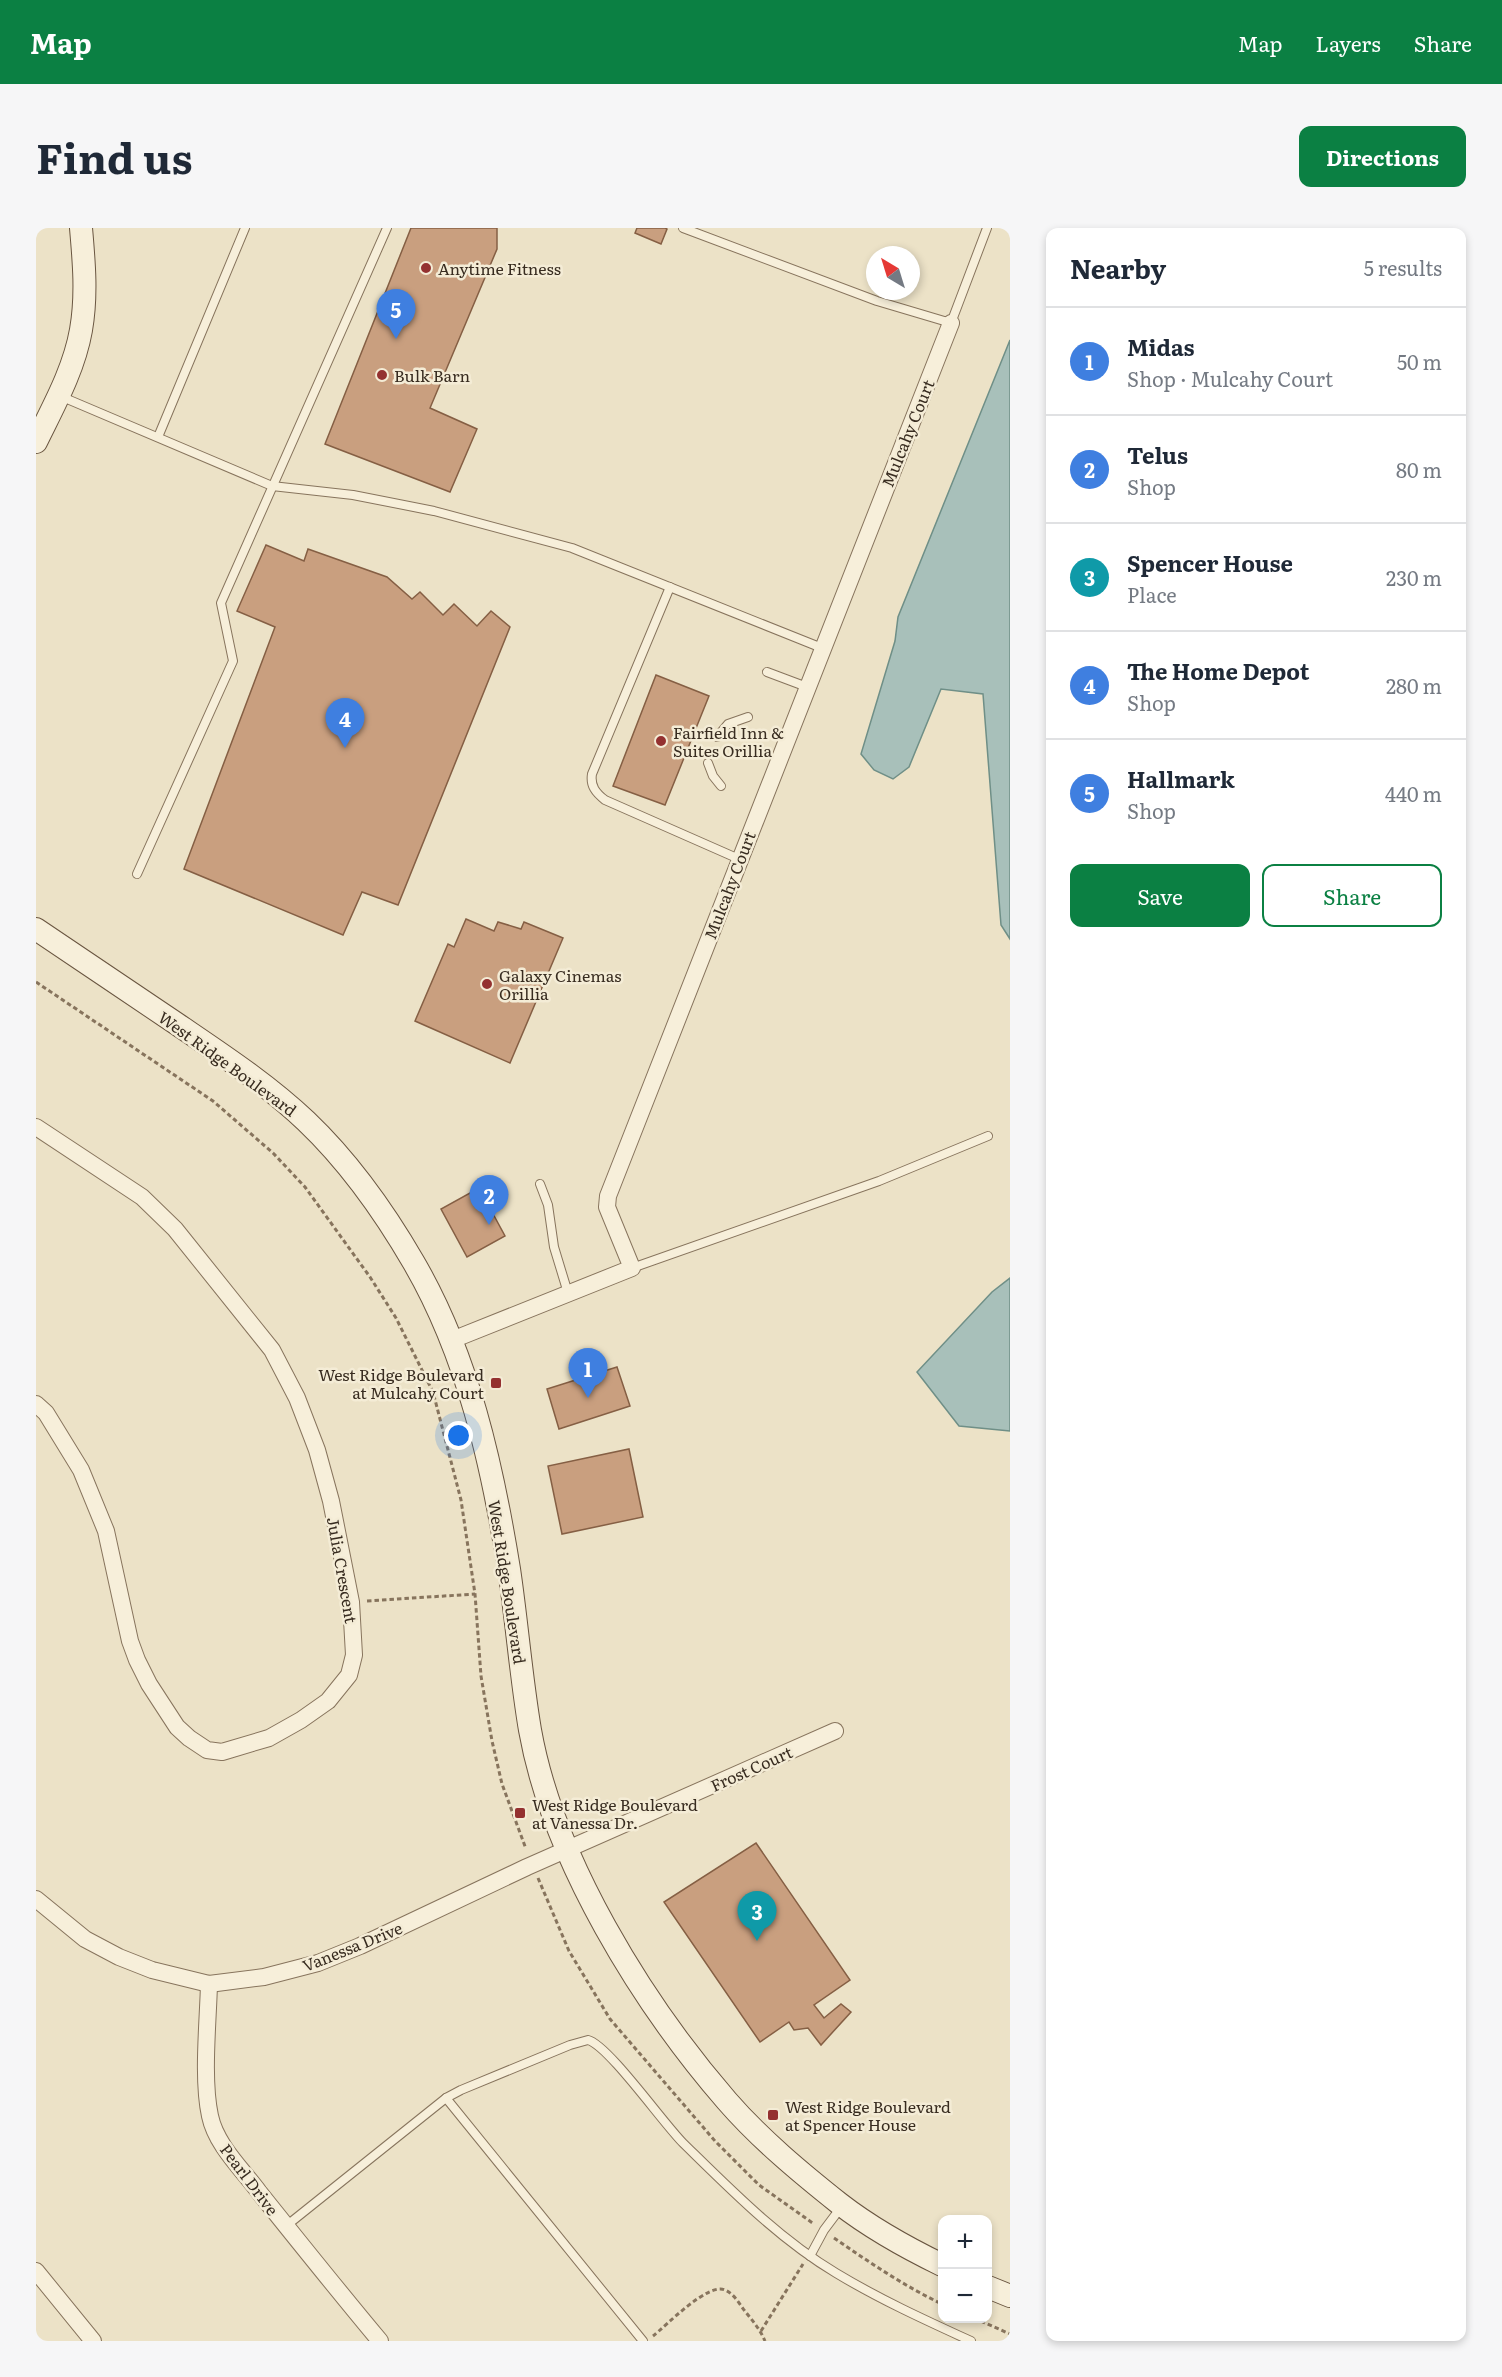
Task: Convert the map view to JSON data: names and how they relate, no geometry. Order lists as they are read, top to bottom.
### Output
{
  "streets": {
    "street": [
      "Mulcahy Court",
      "West Ridge Boulevard",
      "Julia Crescent",
      "Frost Court",
      "Vanessa Drive",
      "Pearl Drive"
    ]
  },
  "crossings": [
    ["West Ridge Boulevard", "Frost Court"],
    ["West Ridge Boulevard", "Vanessa Drive"],
    ["Frost Court", "Vanessa Drive"],
    ["Vanessa Drive", "Pearl Drive"]
  ],
  "places": {
    "other": [
      "Anytime Fitness",
      "Bulk Barn",
      "Fairfield Inn & Suites Orillia",
      "Galaxy Cinemas Orillia"
    ],
    "transit": ["West Ridge Boulevard at Mulcahy Court", "West Ridge Boulevard at Vanessa Dr.", "West Ridge Boulevard at Spencer House"]
  },
  "north": "top left",
  "page": {
    "header": "Map",
    "nav": ["Map", "Layers", "Share"],
    "title": "Find us",
    "buttons": [
      "Directions",
      ["Save", "Share"]
    ],
    "heading": ["Nearby", "5 results"],
    "pins": [
      "5",
      "4",
      "2",
      "1",
      "3"
    ],
    "list": [
      {
        "mark": "1",
        "name": "Midas",
        "note": "Shop · Mulcahy Court",
        "value": "50 m"
      },
      {
        "mark": "2",
        "name": "Telus",
        "note": "Shop",
        "value": "80 m"
      },
      {
        "mark": "3",
        "name": "Spencer House",
        "note": "Place",
        "value": "230 m"
      },
      {
        "mark": "4",
        "name": "The Home Depot",
        "note": "Shop",
        "value": "280 m"
      },
      {
        "mark": "5",
        "name": "Hallmark",
        "note": "Shop",
        "value": "440 m"
      }
    ],
    "map_buttons": ["+", "−"]
  }
}
